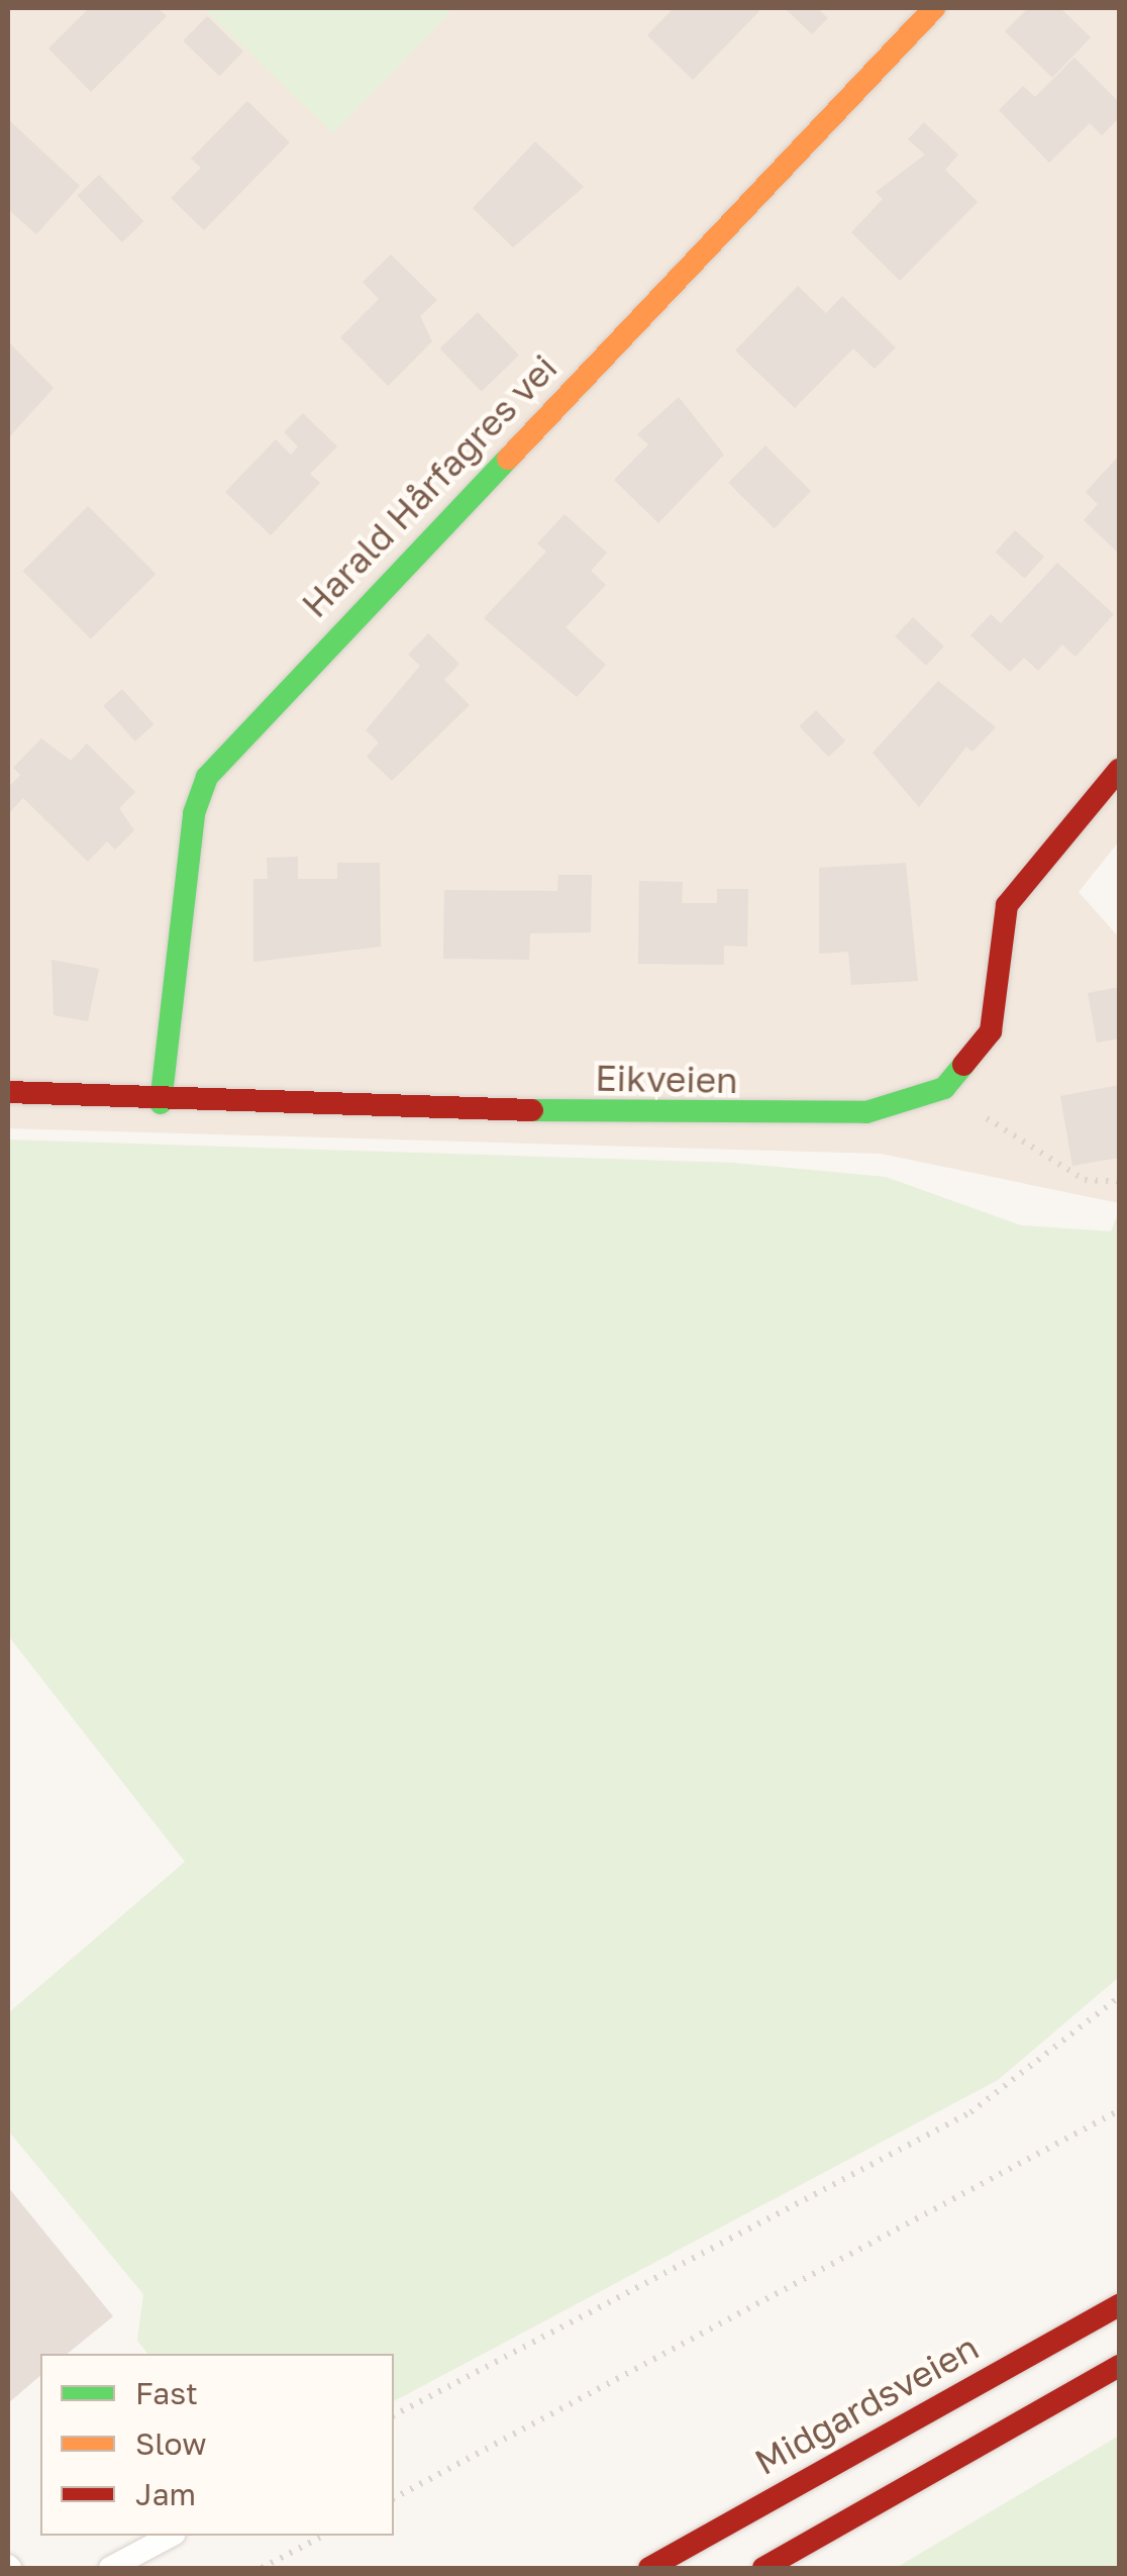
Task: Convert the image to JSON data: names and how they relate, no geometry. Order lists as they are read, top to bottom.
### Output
{
  "streets": {
    "main road": ["Harald Hårfagres vei", "Eikveien", "Midgardsveien"]
  },
  "crossings": [
    ["Harald Hårfagres vei", "Eikveien"]
  ],
  "legend": ["Fast", "Slow", "Jam"]
}
